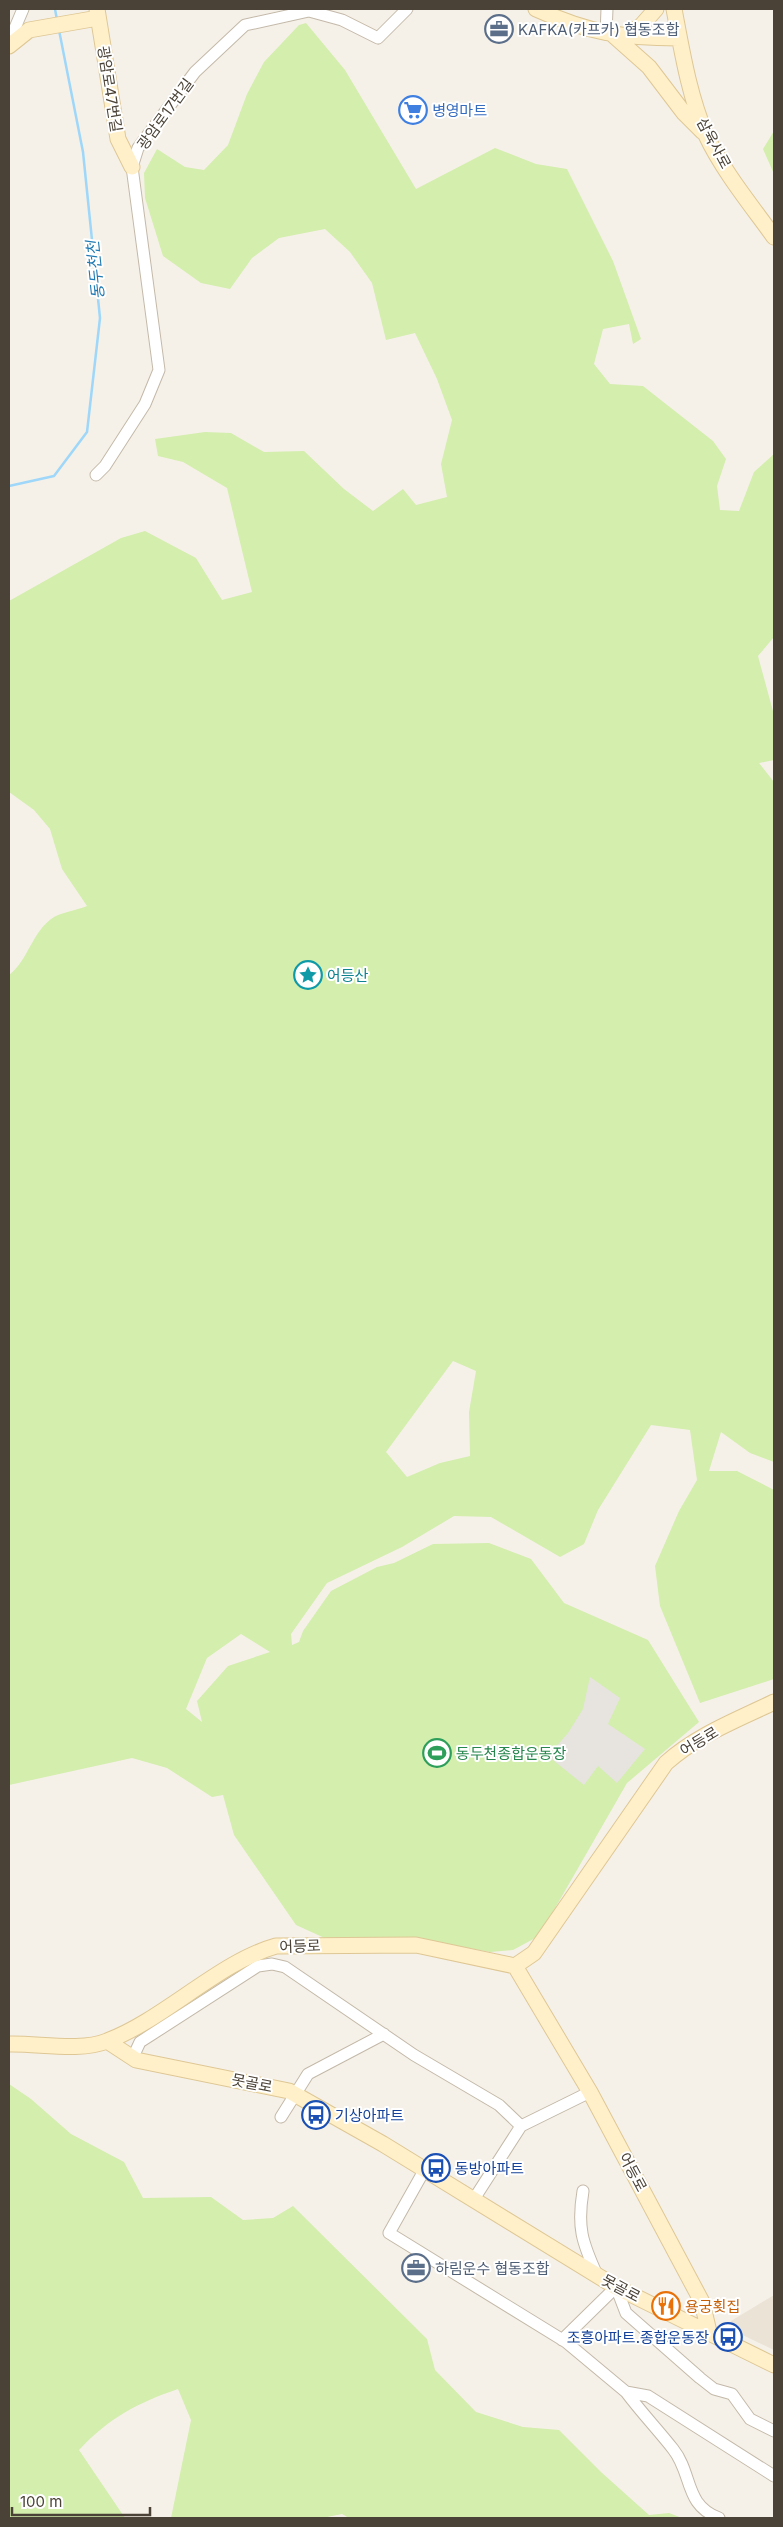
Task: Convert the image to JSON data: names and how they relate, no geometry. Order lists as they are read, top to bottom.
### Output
{
  "streets": {
    "street": [
      "광암로47번길",
      "광암로17번길",
      "삼육사로",
      "어등로",
      "못골로"
    ]
  },
  "crossings": [
    ["광암로47번길", "광암로17번길"],
    ["어등로", "못골로"]
  ],
  "water": ["동두천천"],
  "places": {
    "office": ["KAFKA(카프카) 협동조합", "하림운수 협동조합"],
    "supermarket": ["병영마트"],
    "place": ["어등산"],
    "sports": ["동두천종합운동장"],
    "bus stop": ["기상아파트", "동방아파트", "조흥아파트.종합운동장"],
    "restaurant": ["용궁횟집"]
  },
  "scale_bar": "100 m"
}
